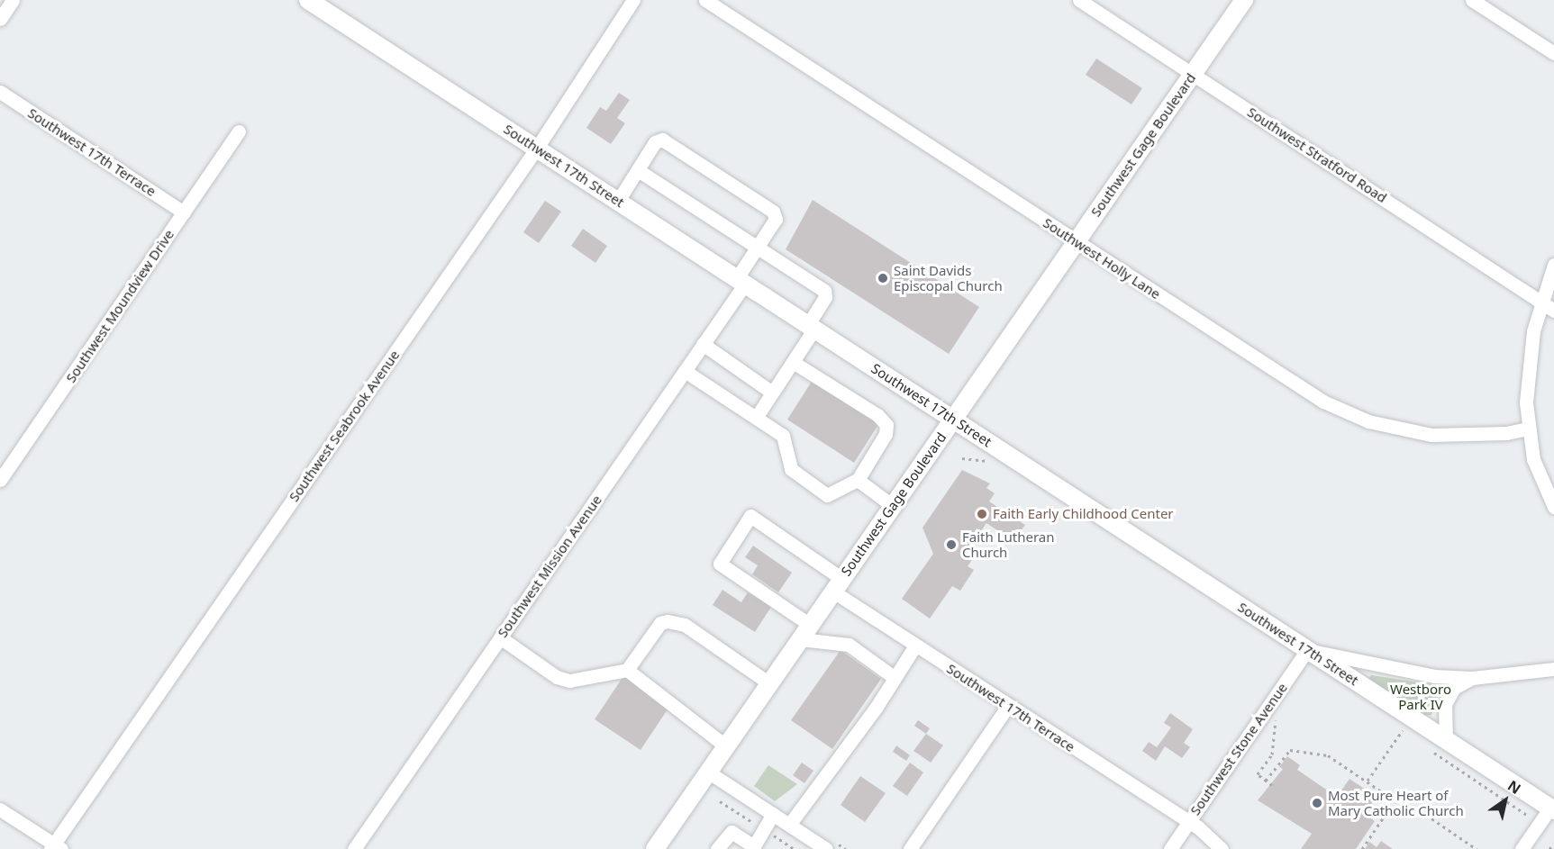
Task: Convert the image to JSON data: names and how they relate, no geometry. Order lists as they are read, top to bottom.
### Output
{
  "streets": {
    "main road": ["Southwest Gage Boulevard", "Southwest 17th Street"],
    "street": [
      "Southwest 17th Terrace",
      "Southwest Stratford Road",
      "Southwest Holly Lane",
      "Southwest Moundview Drive",
      "Southwest Seabrook Avenue",
      "Southwest Mission Avenue",
      "Southwest Stone Avenue"
    ]
  },
  "crossings": [
    ["Southwest Gage Boulevard", "Southwest 17th Terrace"],
    ["Southwest Gage Boulevard", "Southwest Stratford Road"],
    ["Southwest Gage Boulevard", "Southwest 17th Street"],
    ["Southwest Gage Boulevard", "Southwest Holly Lane"],
    ["Southwest 17th Terrace", "Southwest Moundview Drive"],
    ["Southwest 17th Terrace", "Southwest Stone Avenue"],
    ["Southwest 17th Street", "Southwest Seabrook Avenue"],
    ["Southwest 17th Street", "Southwest Mission Avenue"],
    ["Southwest 17th Street", "Southwest Stone Avenue"]
  ],
  "parks": ["Westboro Park IV"],
  "places": [
    "Saint Davids Episcopal Church",
    "Faith Early Childhood Center",
    "Faith Lutheran Church",
    "Most Pure Heart of Mary Catholic Church"
  ],
  "north": "top right"
}
